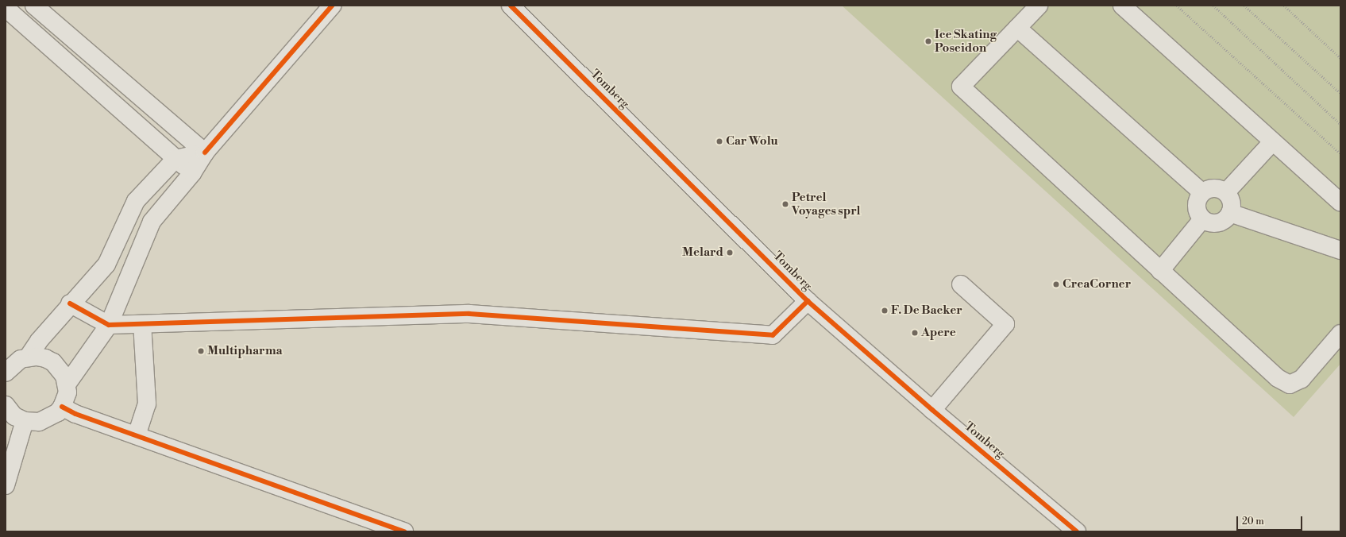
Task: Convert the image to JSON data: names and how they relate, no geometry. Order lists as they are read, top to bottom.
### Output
{
  "streets": {
    "street": ["Tomberg"]
  },
  "places": [
    "Ice Skating Poseidon",
    "Car Wolu",
    "Petrel Voyages sprl",
    "Melard",
    "CreaCorner",
    "F. De Backer",
    "Apere",
    "Multipharma"
  ],
  "scale_bar": "20 m"
}
